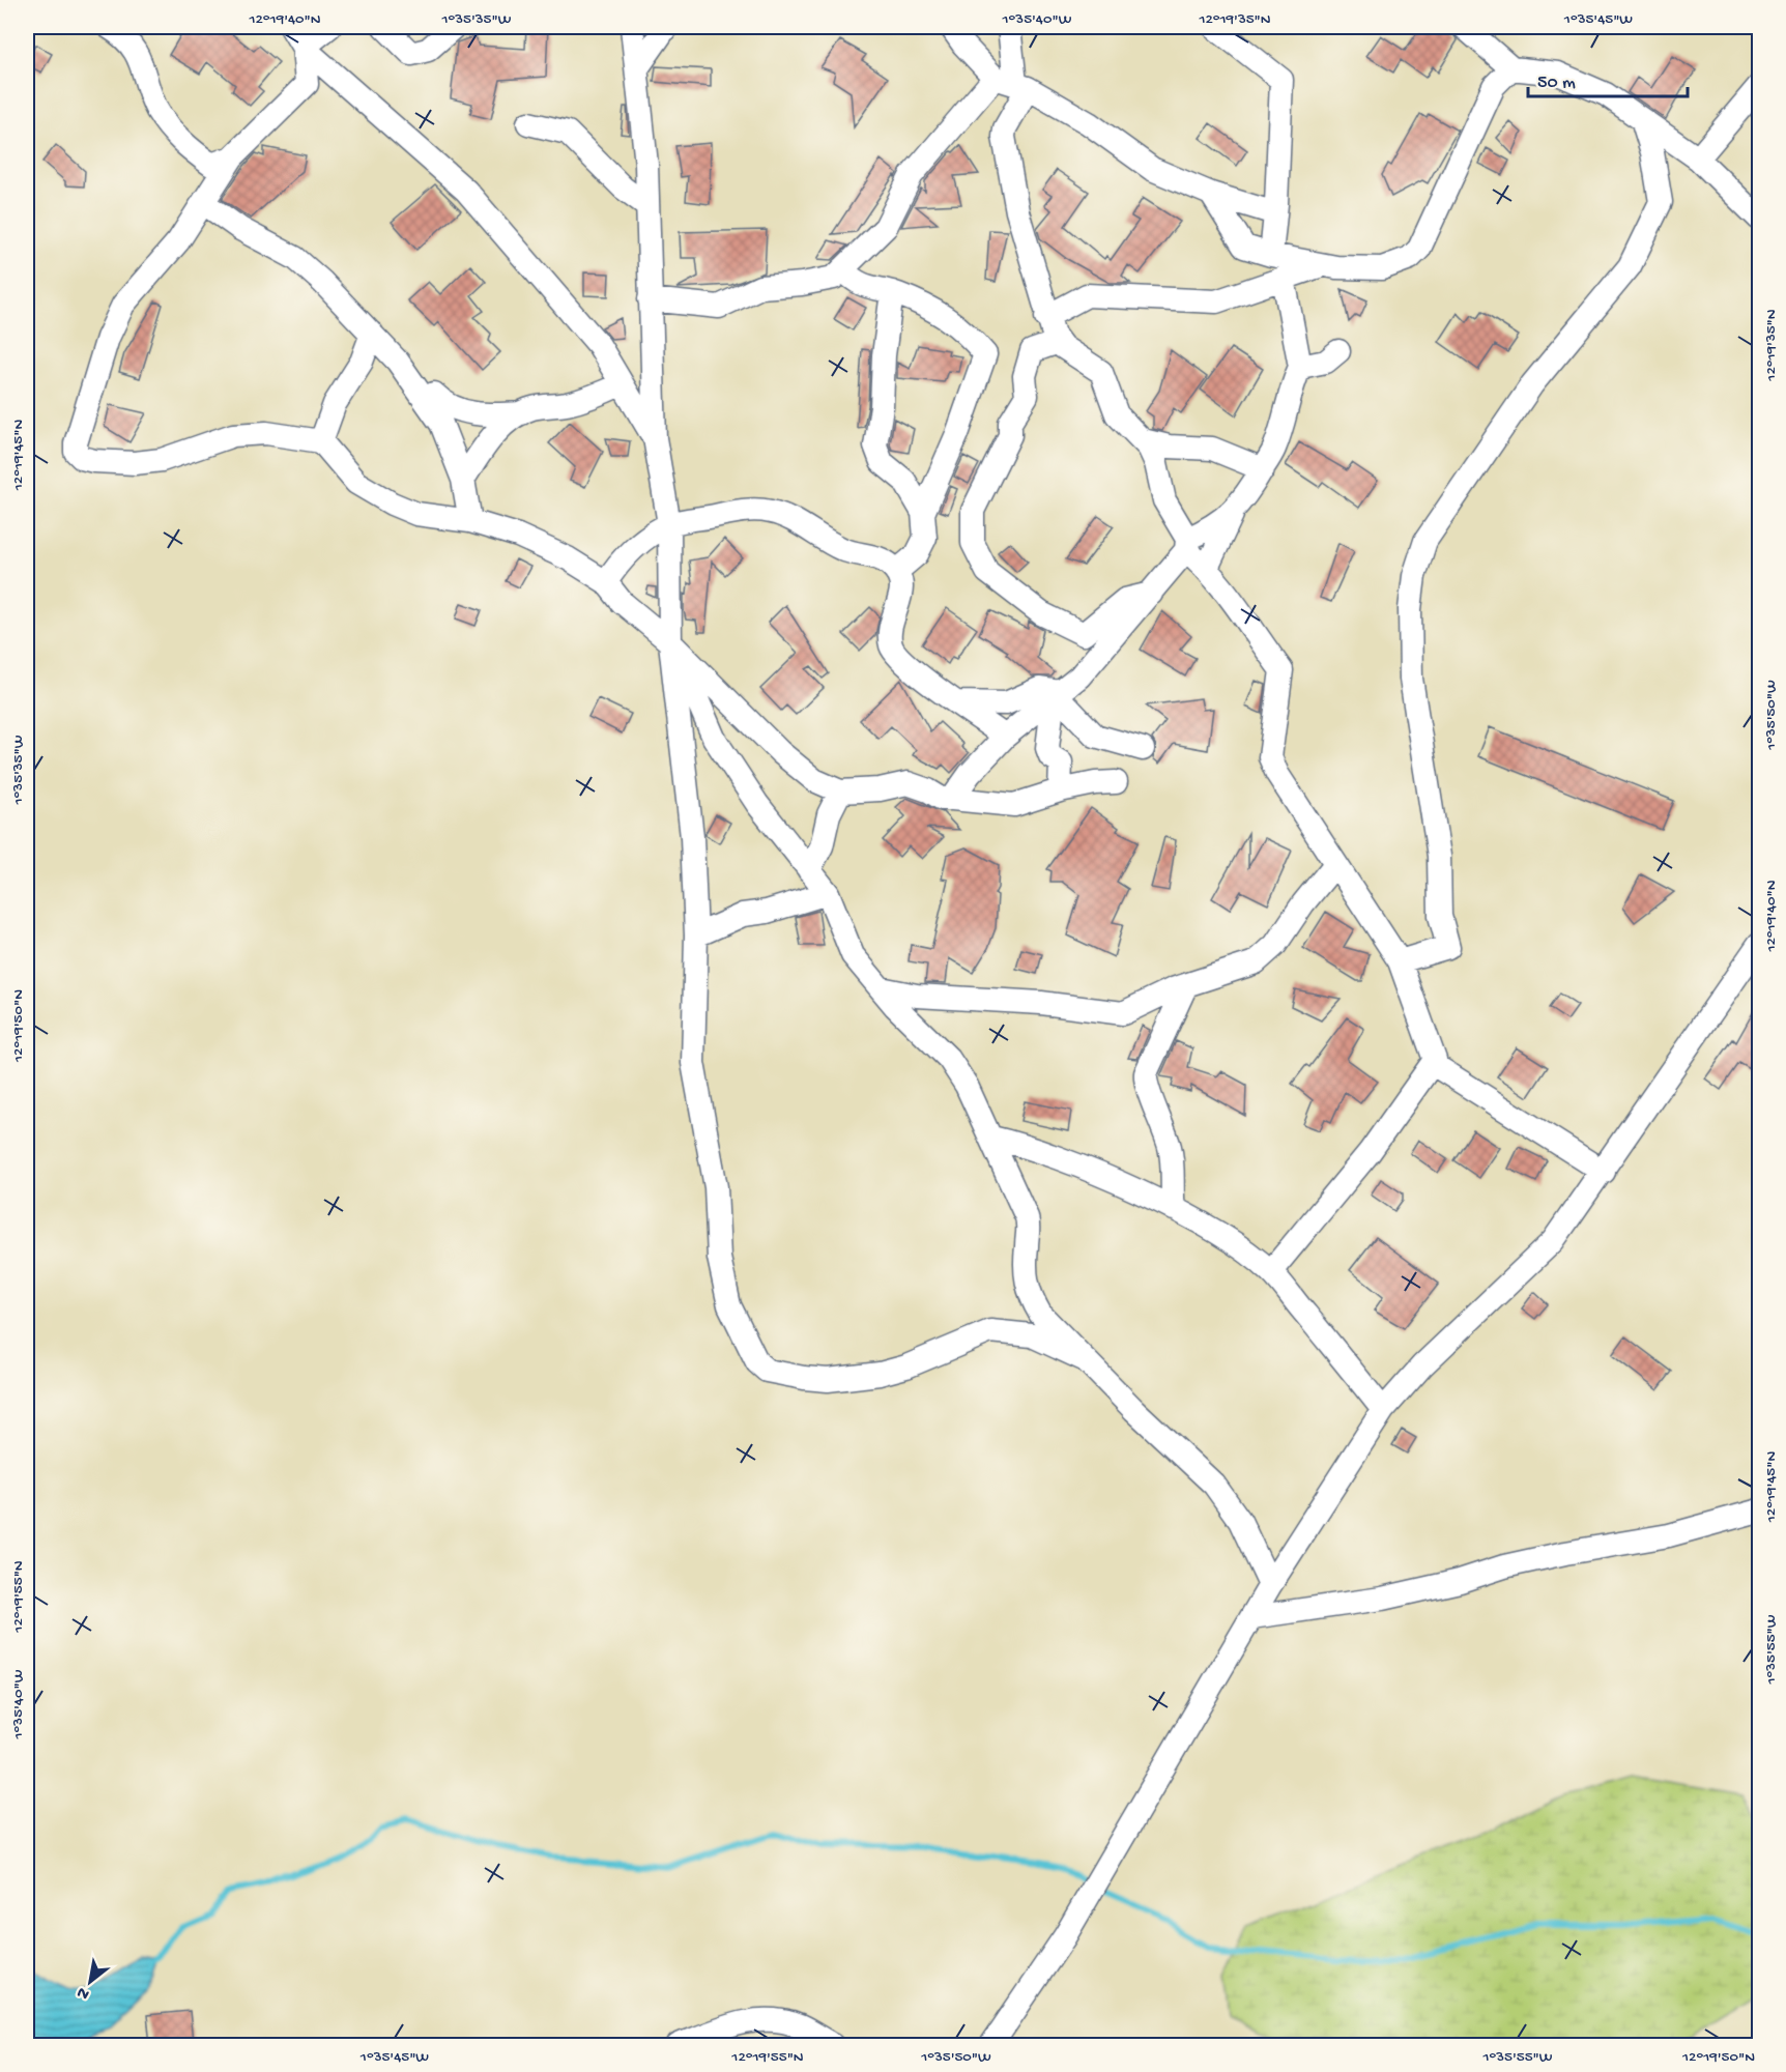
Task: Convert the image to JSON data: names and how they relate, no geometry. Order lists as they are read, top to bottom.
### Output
{
  "scale_bar": "50 m",
  "north": "bottom left",
  "coordinates": [
    "12°19'40\"N",
    "1°35'35\"W",
    "1°35'40\"W",
    "12°19'35\"N",
    "1°35'45\"W",
    "12°19'45\"N",
    "1°35'50\"W",
    "12°19'50\"N",
    "12°19'55\"N",
    "1°35'55\"W"
  ]
}
